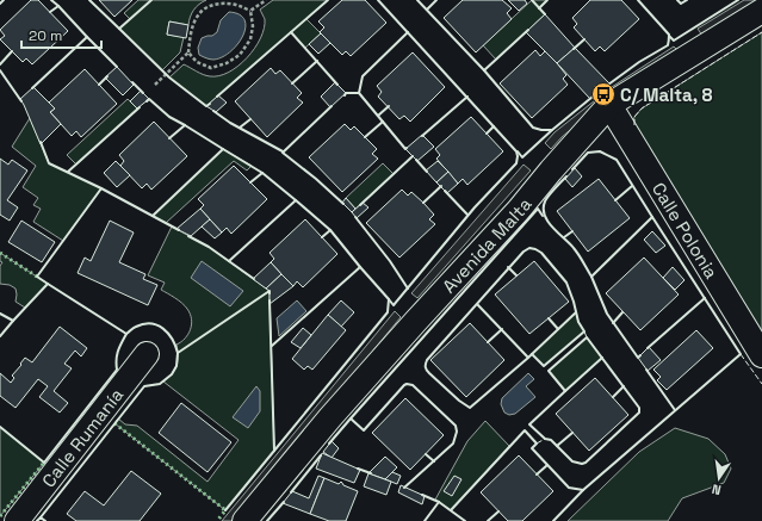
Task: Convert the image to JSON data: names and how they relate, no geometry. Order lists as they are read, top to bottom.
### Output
{
  "streets": {
    "street": ["Calle Polonia", "Avenida Malta", "Calle Rumanía"]
  },
  "crossings": [
    ["Calle Polonia", "Avenida Malta"]
  ],
  "places": {
    "bus stop": ["C/ Malta, 8"]
  },
  "scale_bar": "20 m",
  "north": "bottom"
}
